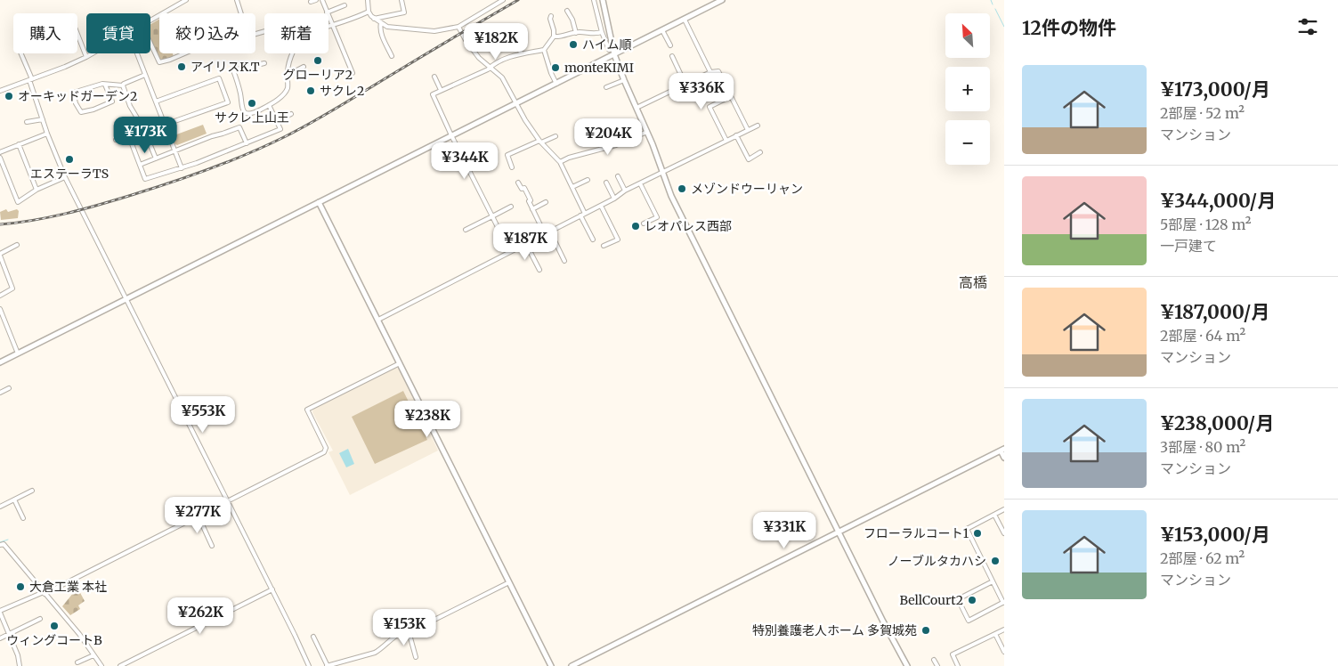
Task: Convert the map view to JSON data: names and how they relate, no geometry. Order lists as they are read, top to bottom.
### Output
{
  "districts": ["高橋"],
  "places": [
    "ハイム順",
    "グローリア2",
    "アイリスK.T",
    "monteKIMI",
    "サクレ2",
    "オーキッドガーデン2",
    "サクレ上山王",
    "エステーラTS",
    "メゾンドウーリャン",
    "レオパレス西部",
    "フローラルコート1",
    "ノーブルタカハシ",
    "大倉工業 本社",
    "BellCourt2",
    "ウィングコートB",
    "特別養護老人ホーム 多賀城苑"
  ],
  "north": "top left",
  "page": {
    "heading": "12件の物件",
    "map_buttons": ["+", "−"],
    "chip": [
      "購入",
      "賃貸",
      "絞り込み",
      "新着"
    ],
    "price": [
      "¥182K",
      "¥336K",
      "¥173K",
      "¥204K",
      "¥344K",
      "¥187K",
      "¥553K",
      "¥238K",
      "¥277K",
      "¥331K",
      "¥262K",
      "¥153K"
    ],
    "list": [
      {
        "name": "¥173,000/月",
        "note": "2部屋 · 52 m² · マンション"
      },
      {
        "name": "¥344,000/月",
        "note": "5部屋 · 128 m² · 一戸建て"
      },
      {
        "name": "¥187,000/月",
        "note": "2部屋 · 64 m² · マンション"
      },
      {
        "name": "¥238,000/月",
        "note": "3部屋 · 80 m² · マンション"
      },
      {
        "name": "¥153,000/月",
        "note": "2部屋 · 62 m² · マンション"
      }
    ]
  }
}
